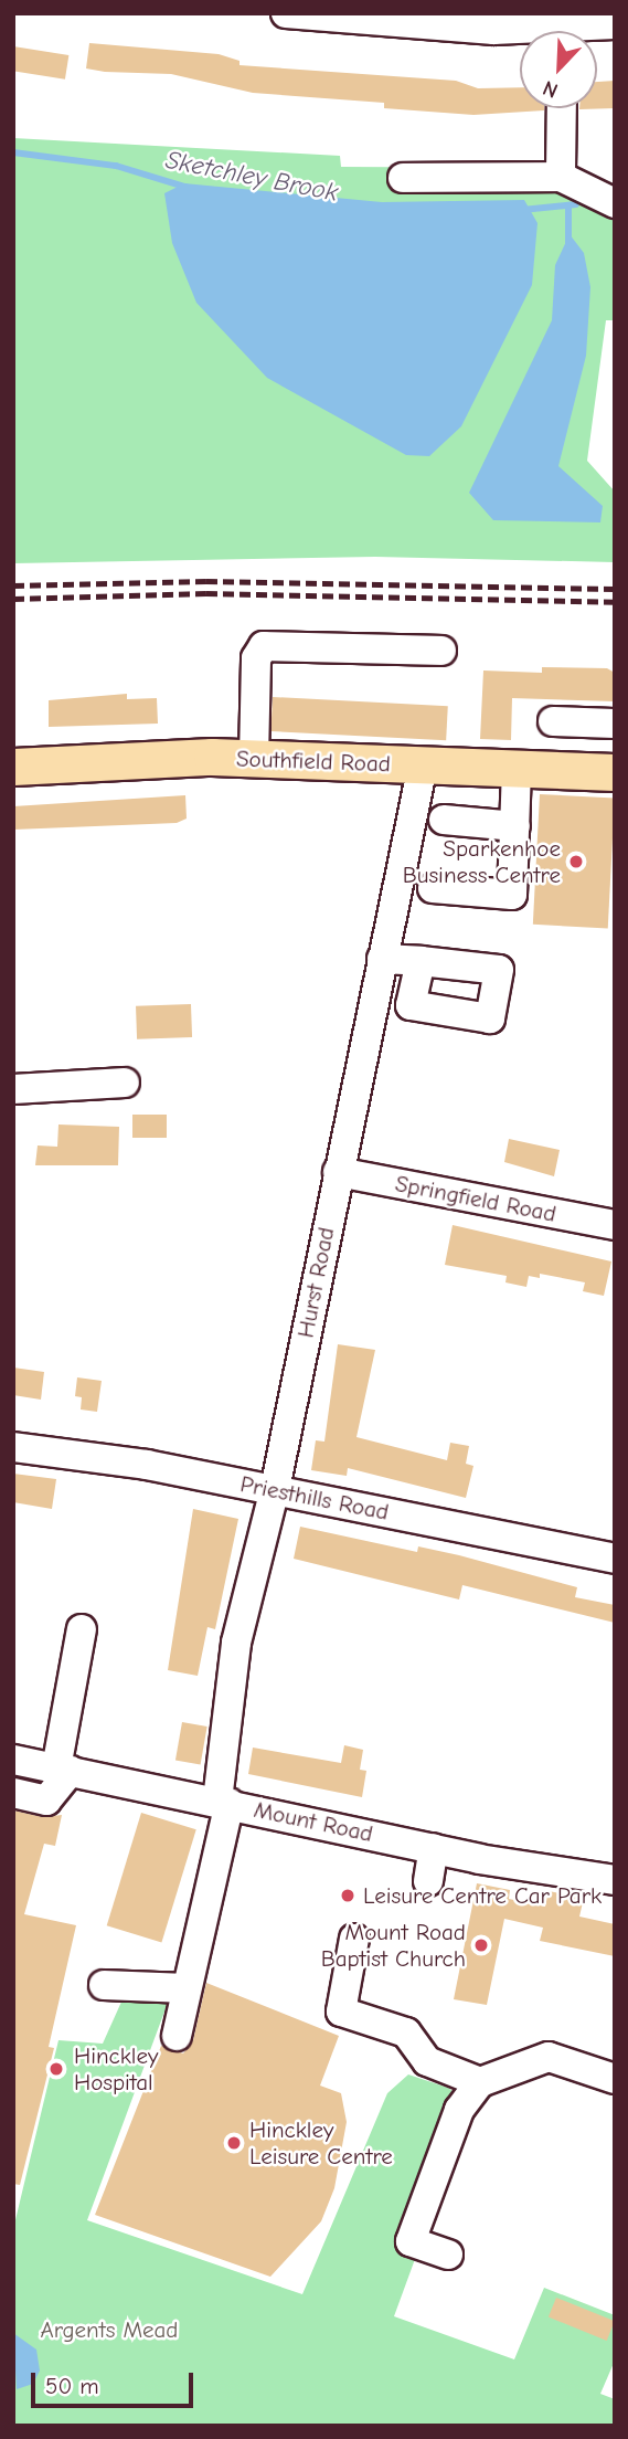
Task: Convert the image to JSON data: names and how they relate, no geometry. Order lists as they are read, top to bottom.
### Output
{
  "streets": {
    "main road": ["Southfield Road"],
    "street": [
      "Springfield Road",
      "Hurst Road",
      "Priesthills Road",
      "Mount Road"
    ]
  },
  "crossings": [
    ["Southfield Road", "Hurst Road"],
    ["Springfield Road", "Hurst Road"],
    ["Hurst Road", "Priesthills Road"],
    ["Hurst Road", "Mount Road"]
  ],
  "water": ["Sketchley Brook"],
  "parks": ["Argents Mead"],
  "places": [
    "Sparkenhoe Business Centre",
    "Leisure Centre Car Park",
    "Mount Road Baptist Church",
    "Hinckley Hospital",
    "Hinckley Leisure Centre"
  ],
  "scale_bar": "50 m",
  "north": "bottom left"
}
